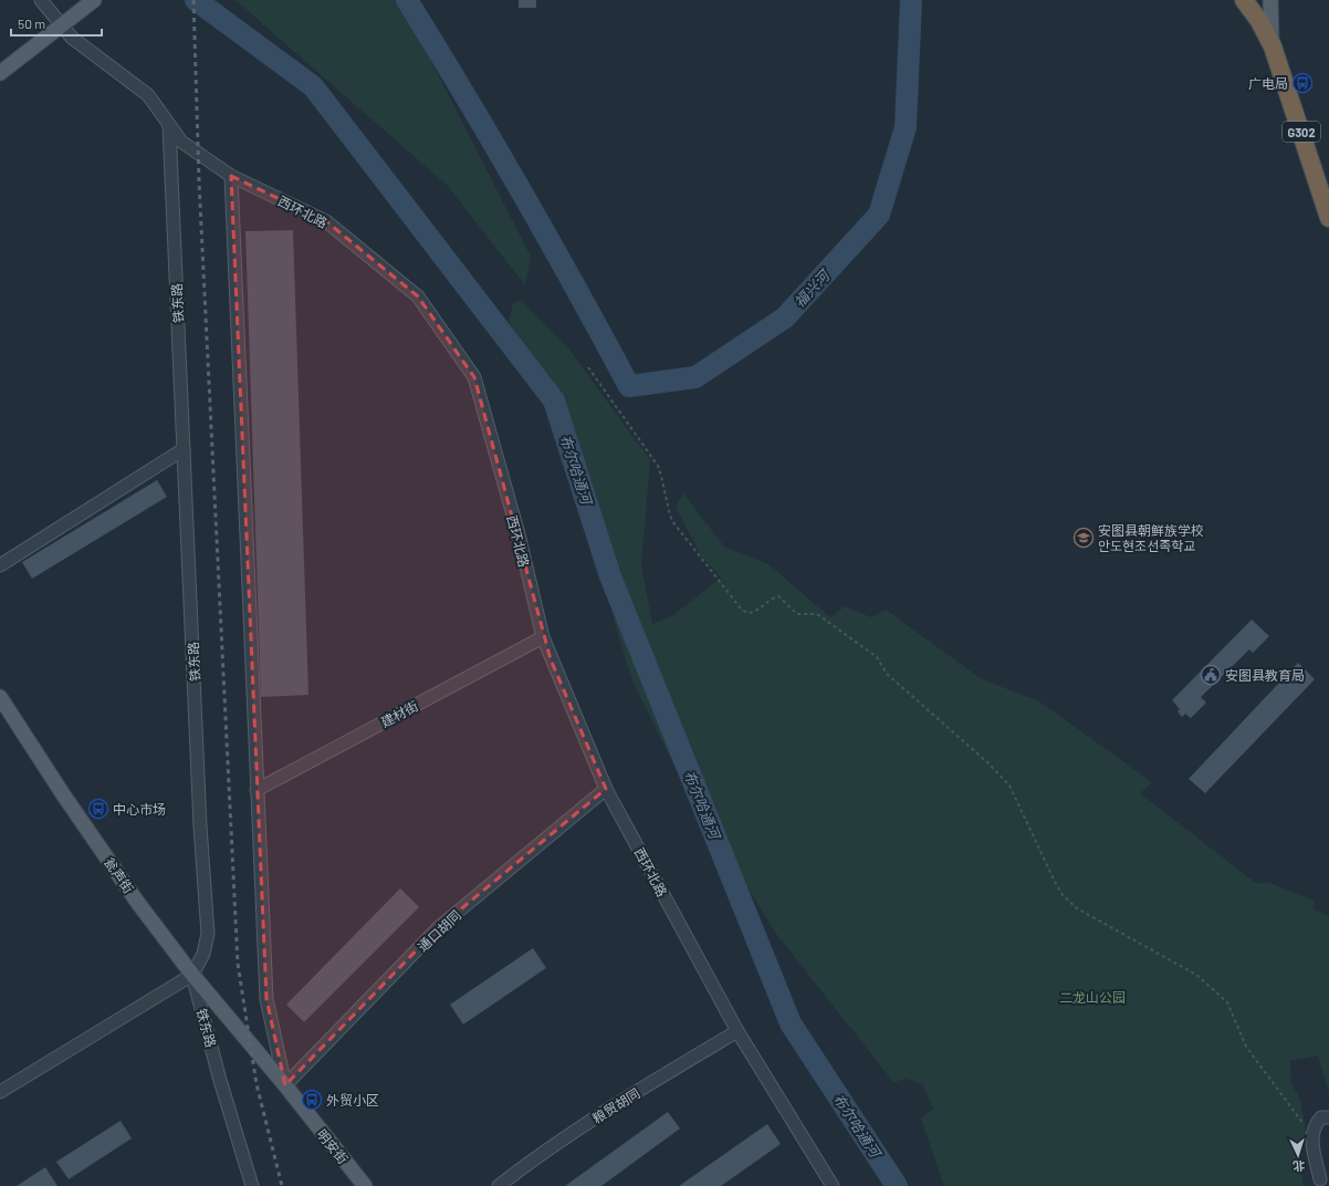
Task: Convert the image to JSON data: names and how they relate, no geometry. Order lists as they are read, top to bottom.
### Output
{
  "streets": {
    "highway": ["G302"],
    "main road": ["瓮声街", "明安街"],
    "street": [
      "西环北路",
      "铁东路",
      "建材街",
      "通口胡同",
      "粮贸胡同"
    ]
  },
  "crossings": [
    ["西环北路", "铁东路"],
    ["西环北路", "建材街"],
    ["西环北路", "通口胡同"],
    ["西环北路", "粮贸胡同"],
    ["铁东路", "瓮声街"],
    ["瓮声街", "明安街"],
    ["通口胡同", "明安街"]
  ],
  "water": ["福兴河", "布尔哈通河"],
  "parks": ["二龙山公园"],
  "places": {
    "bus stop": ["广电局", "中心市场", "外贸小区"],
    "school or university": ["安图县朝鲜族学校 안도현조선족학교"],
    "public building": ["安图县教育局"]
  },
  "scale_bar": "50 m",
  "north": "bottom"
}
